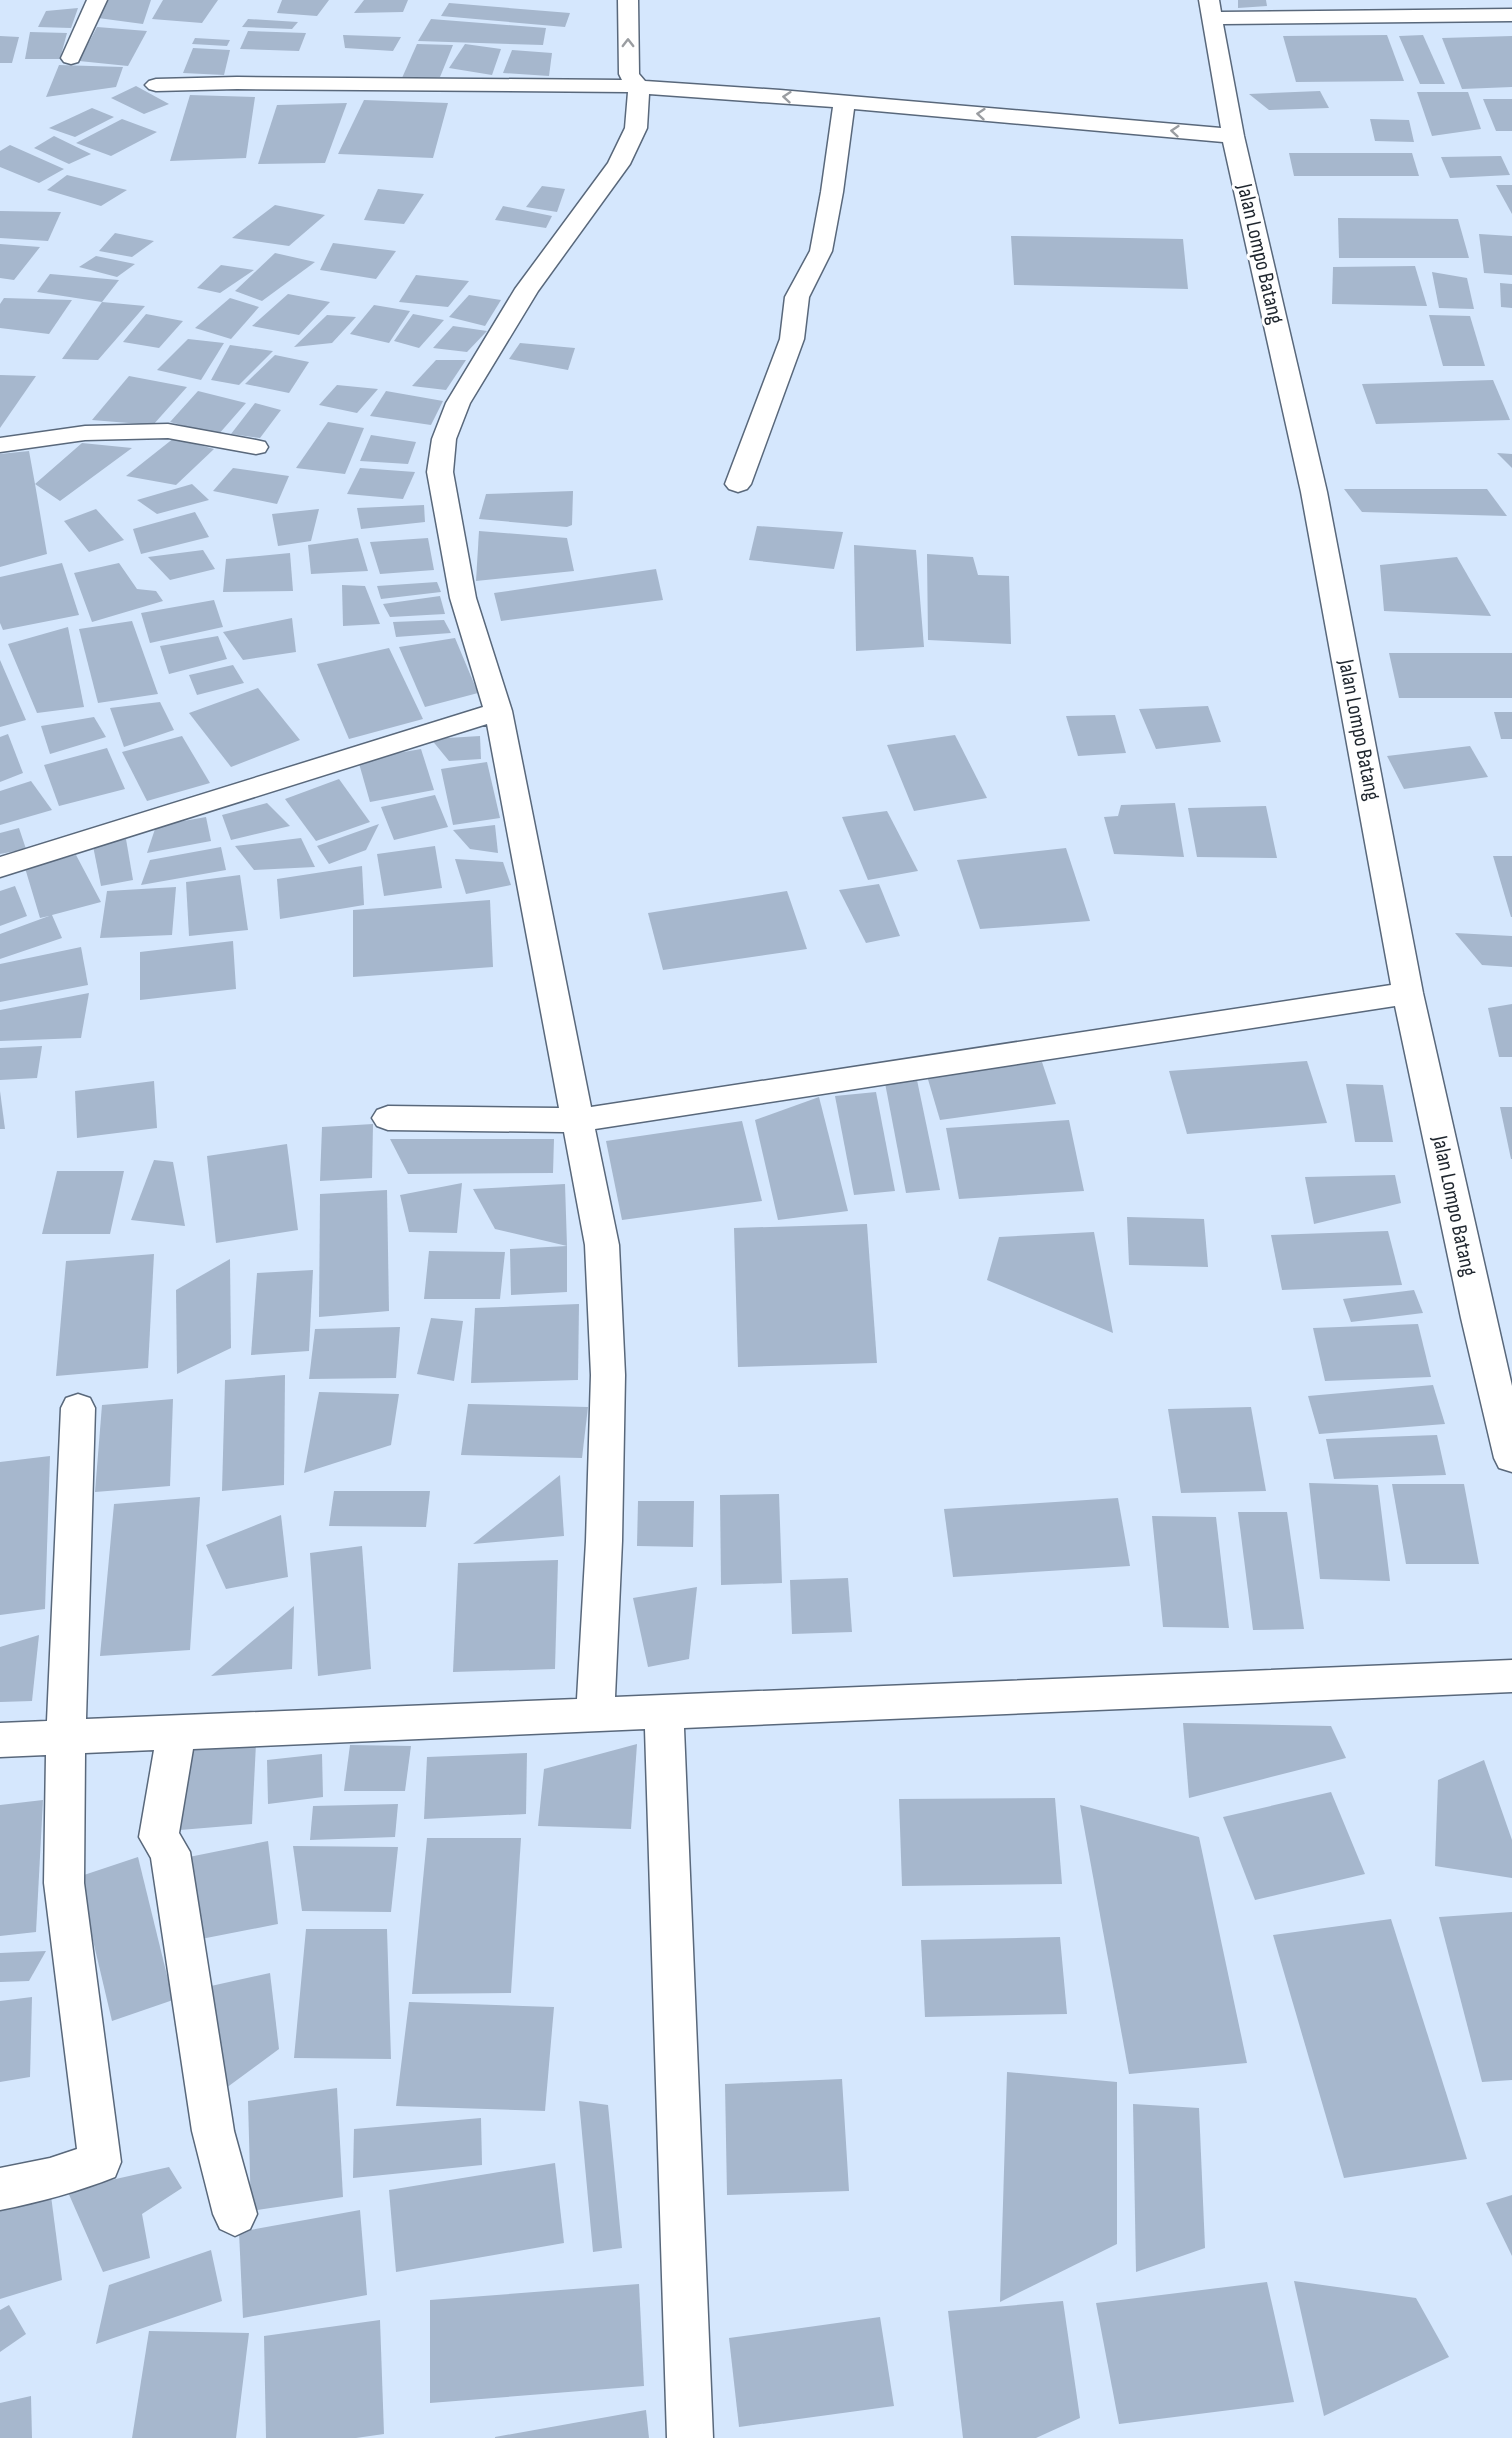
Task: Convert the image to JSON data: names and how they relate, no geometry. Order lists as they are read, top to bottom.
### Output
{
  "streets": {
    "street": ["Jalan Lompo Batang"]
  }
}
